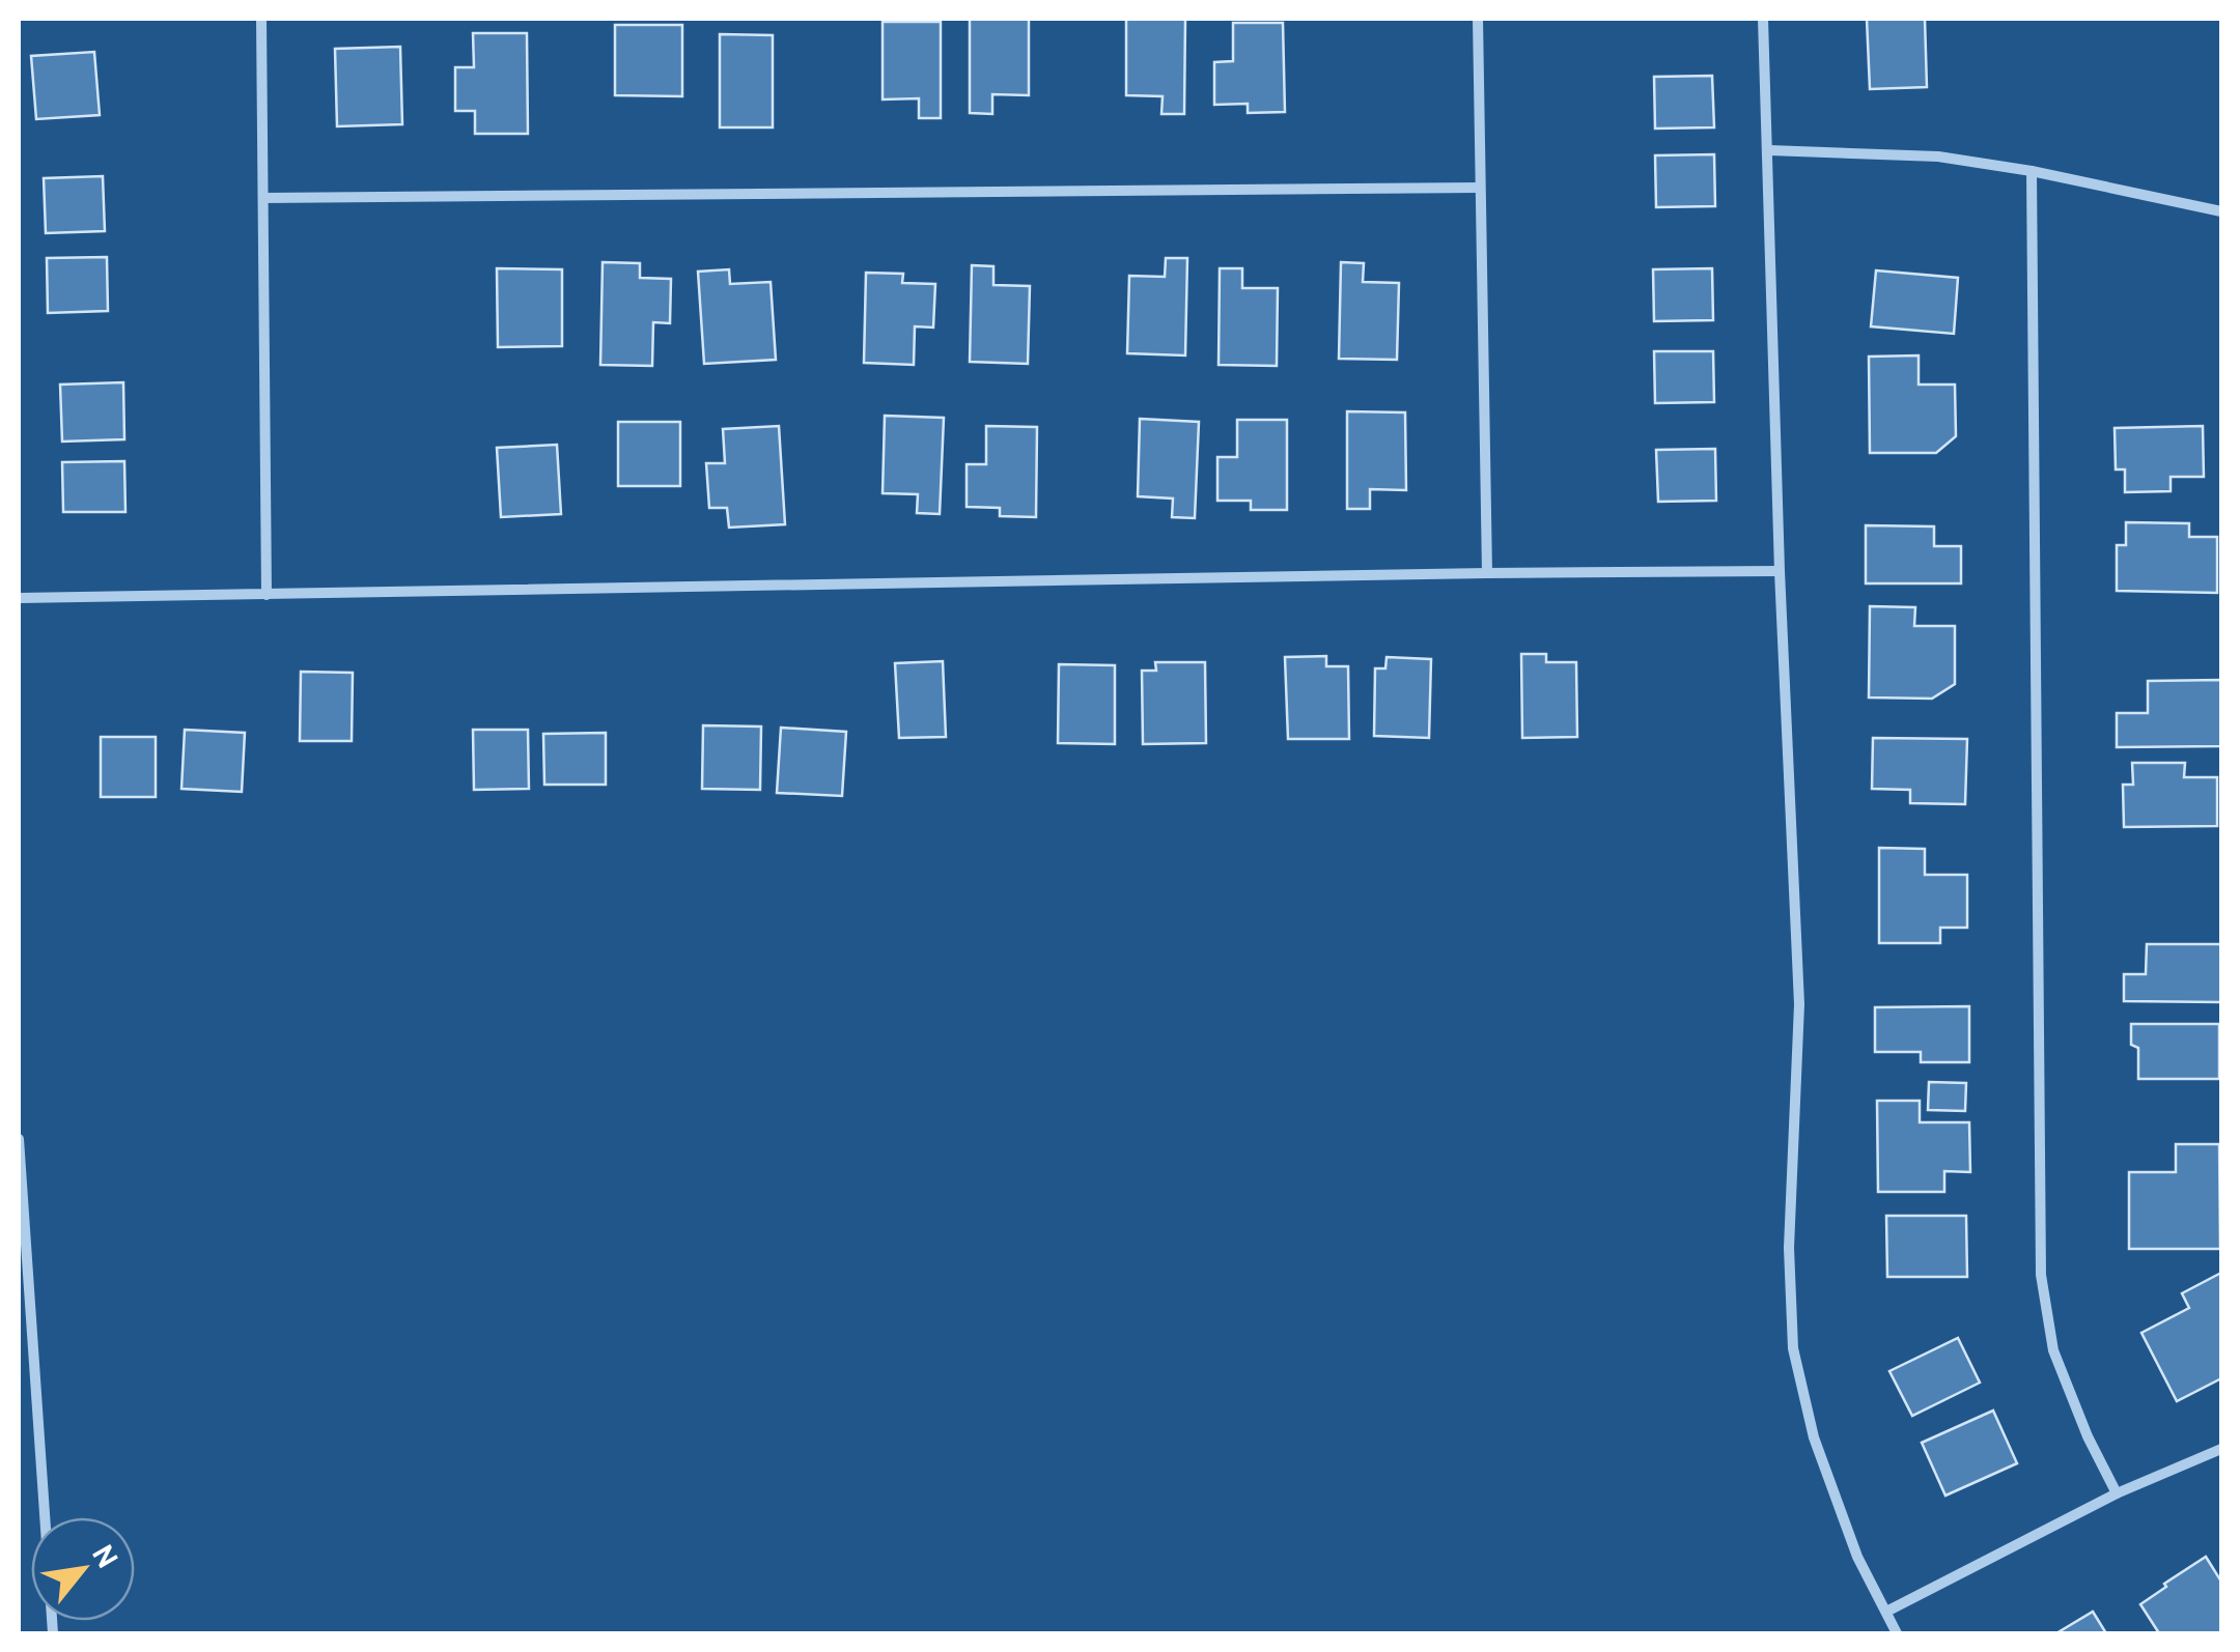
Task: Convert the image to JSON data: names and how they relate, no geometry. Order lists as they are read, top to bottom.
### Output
{
  "north": "top right"
}
